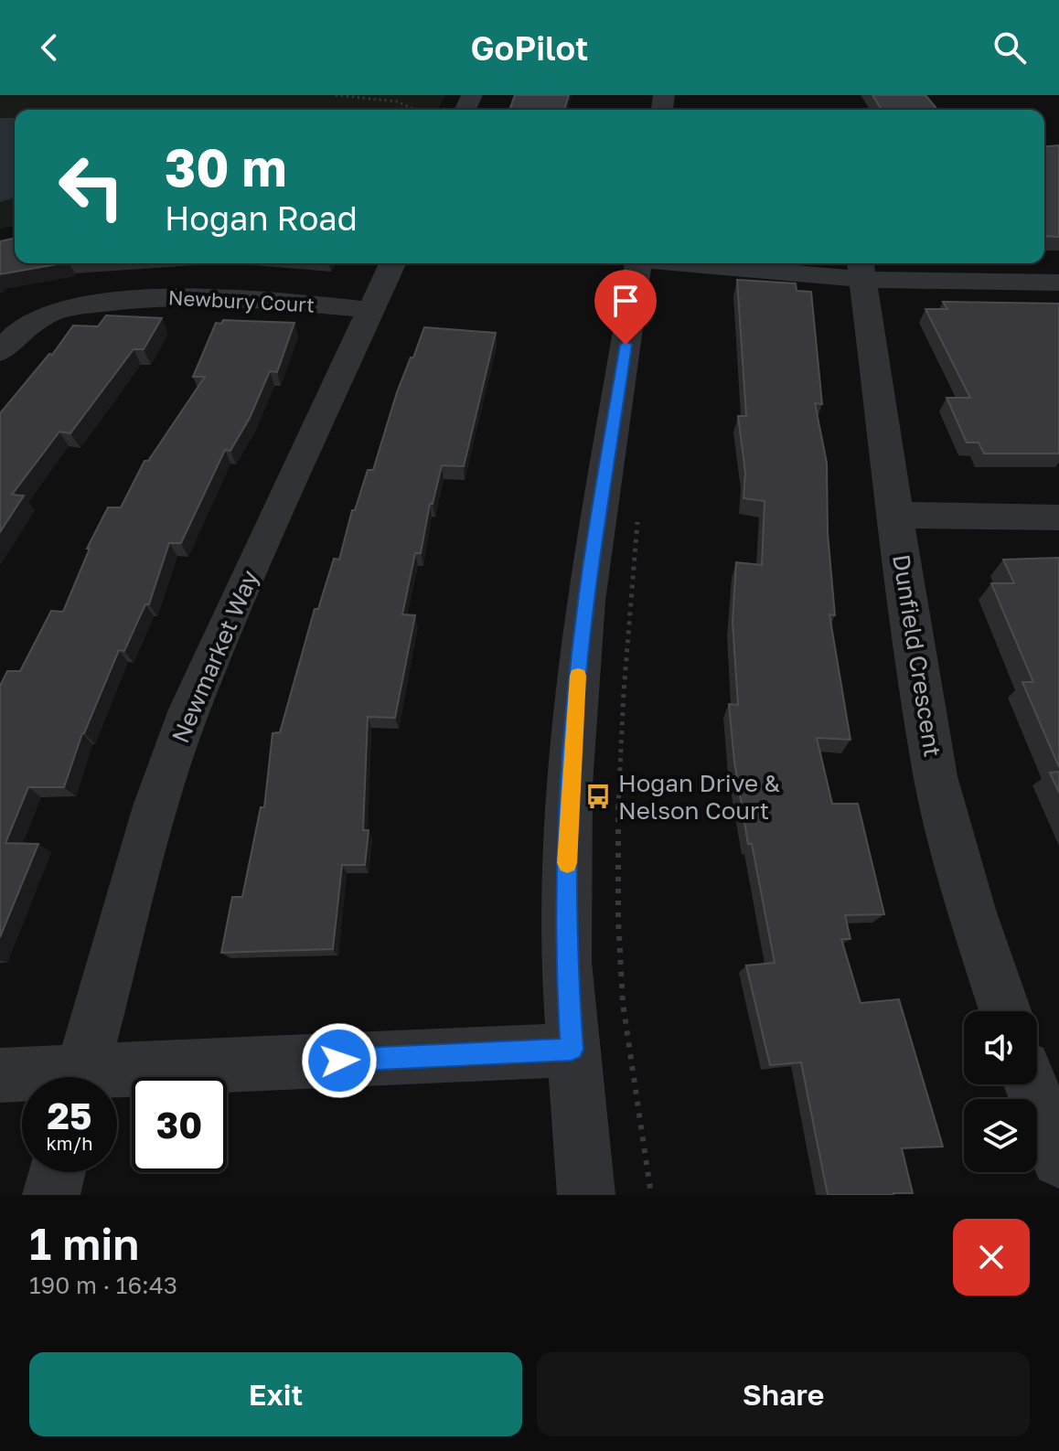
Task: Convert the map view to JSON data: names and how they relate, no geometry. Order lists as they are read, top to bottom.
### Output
{
  "streets": {
    "street": ["Newbury Court", "Dunfield Crescent", "Newmarket Way"]
  },
  "crossings": [
    ["Newbury Court", "Newmarket Way"]
  ],
  "places": {
    "bus stop": ["Hogan Drive & Nelson Court"]
  },
  "page": {
    "header": "GoPilot",
    "turn": ["30 m", "Hogan Road"],
    "speed": "25 km/h",
    "limit": "30",
    "heading": ["1 min", "190 m · 16:43"],
    "buttons": ["Exit", "Share"]
  }
}
